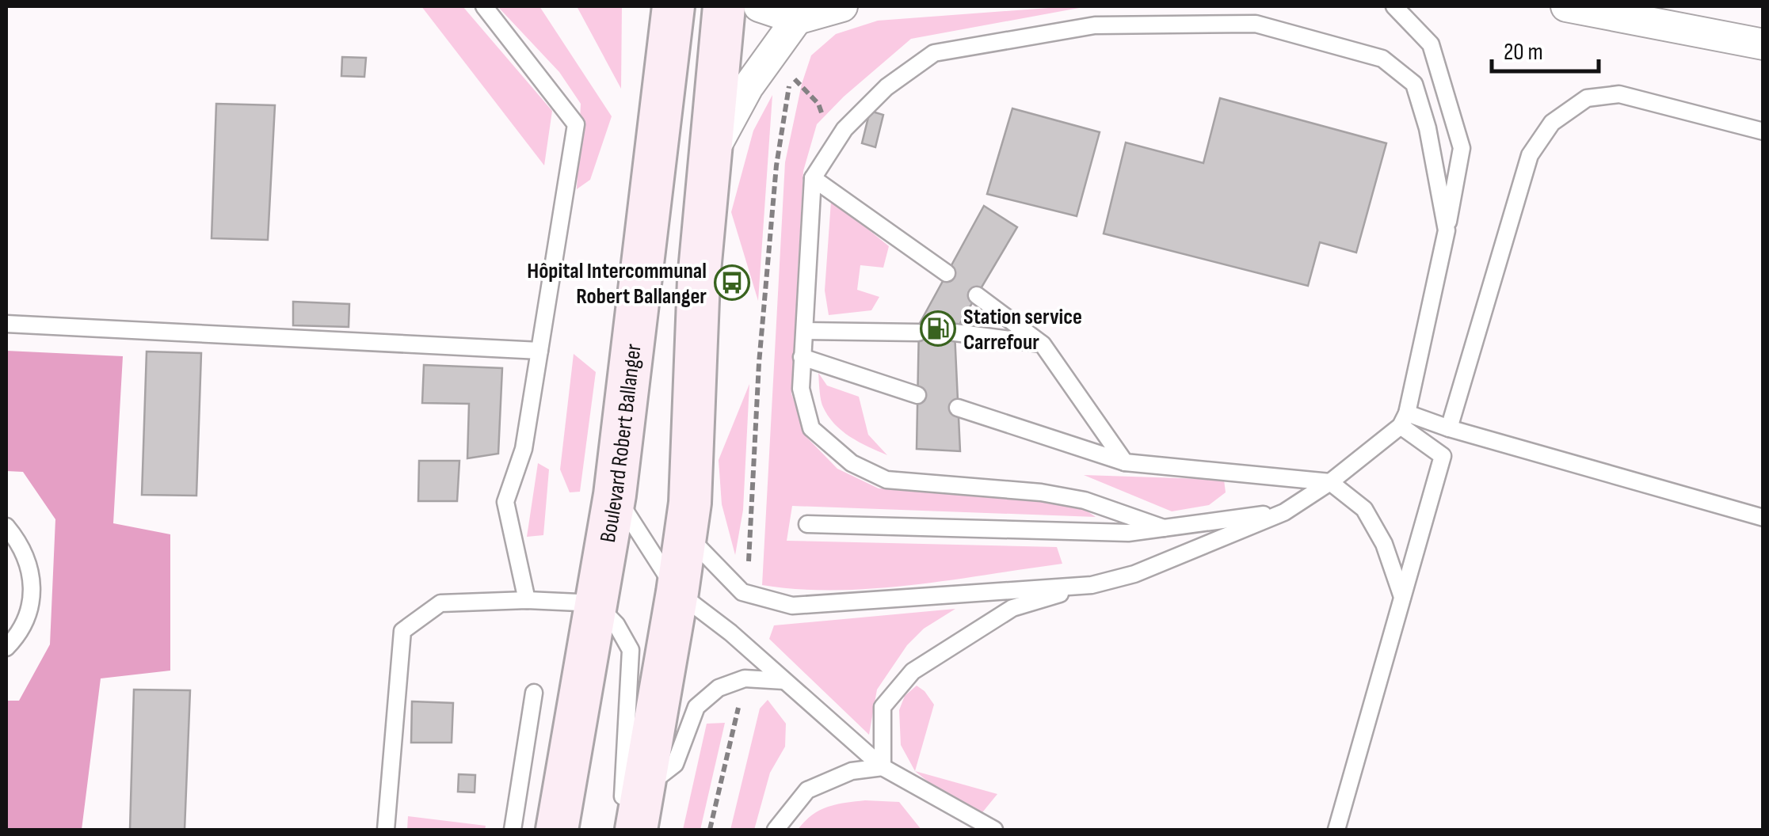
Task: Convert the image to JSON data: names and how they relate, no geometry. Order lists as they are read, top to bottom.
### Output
{
  "streets": {
    "main road": ["Boulevard Robert Ballanger"]
  },
  "places": {
    "bus stop": ["Hôpital Intercommunal Robert Ballanger"],
    "fuel station": ["Station service Carrefour"]
  },
  "scale_bar": "20 m"
}
